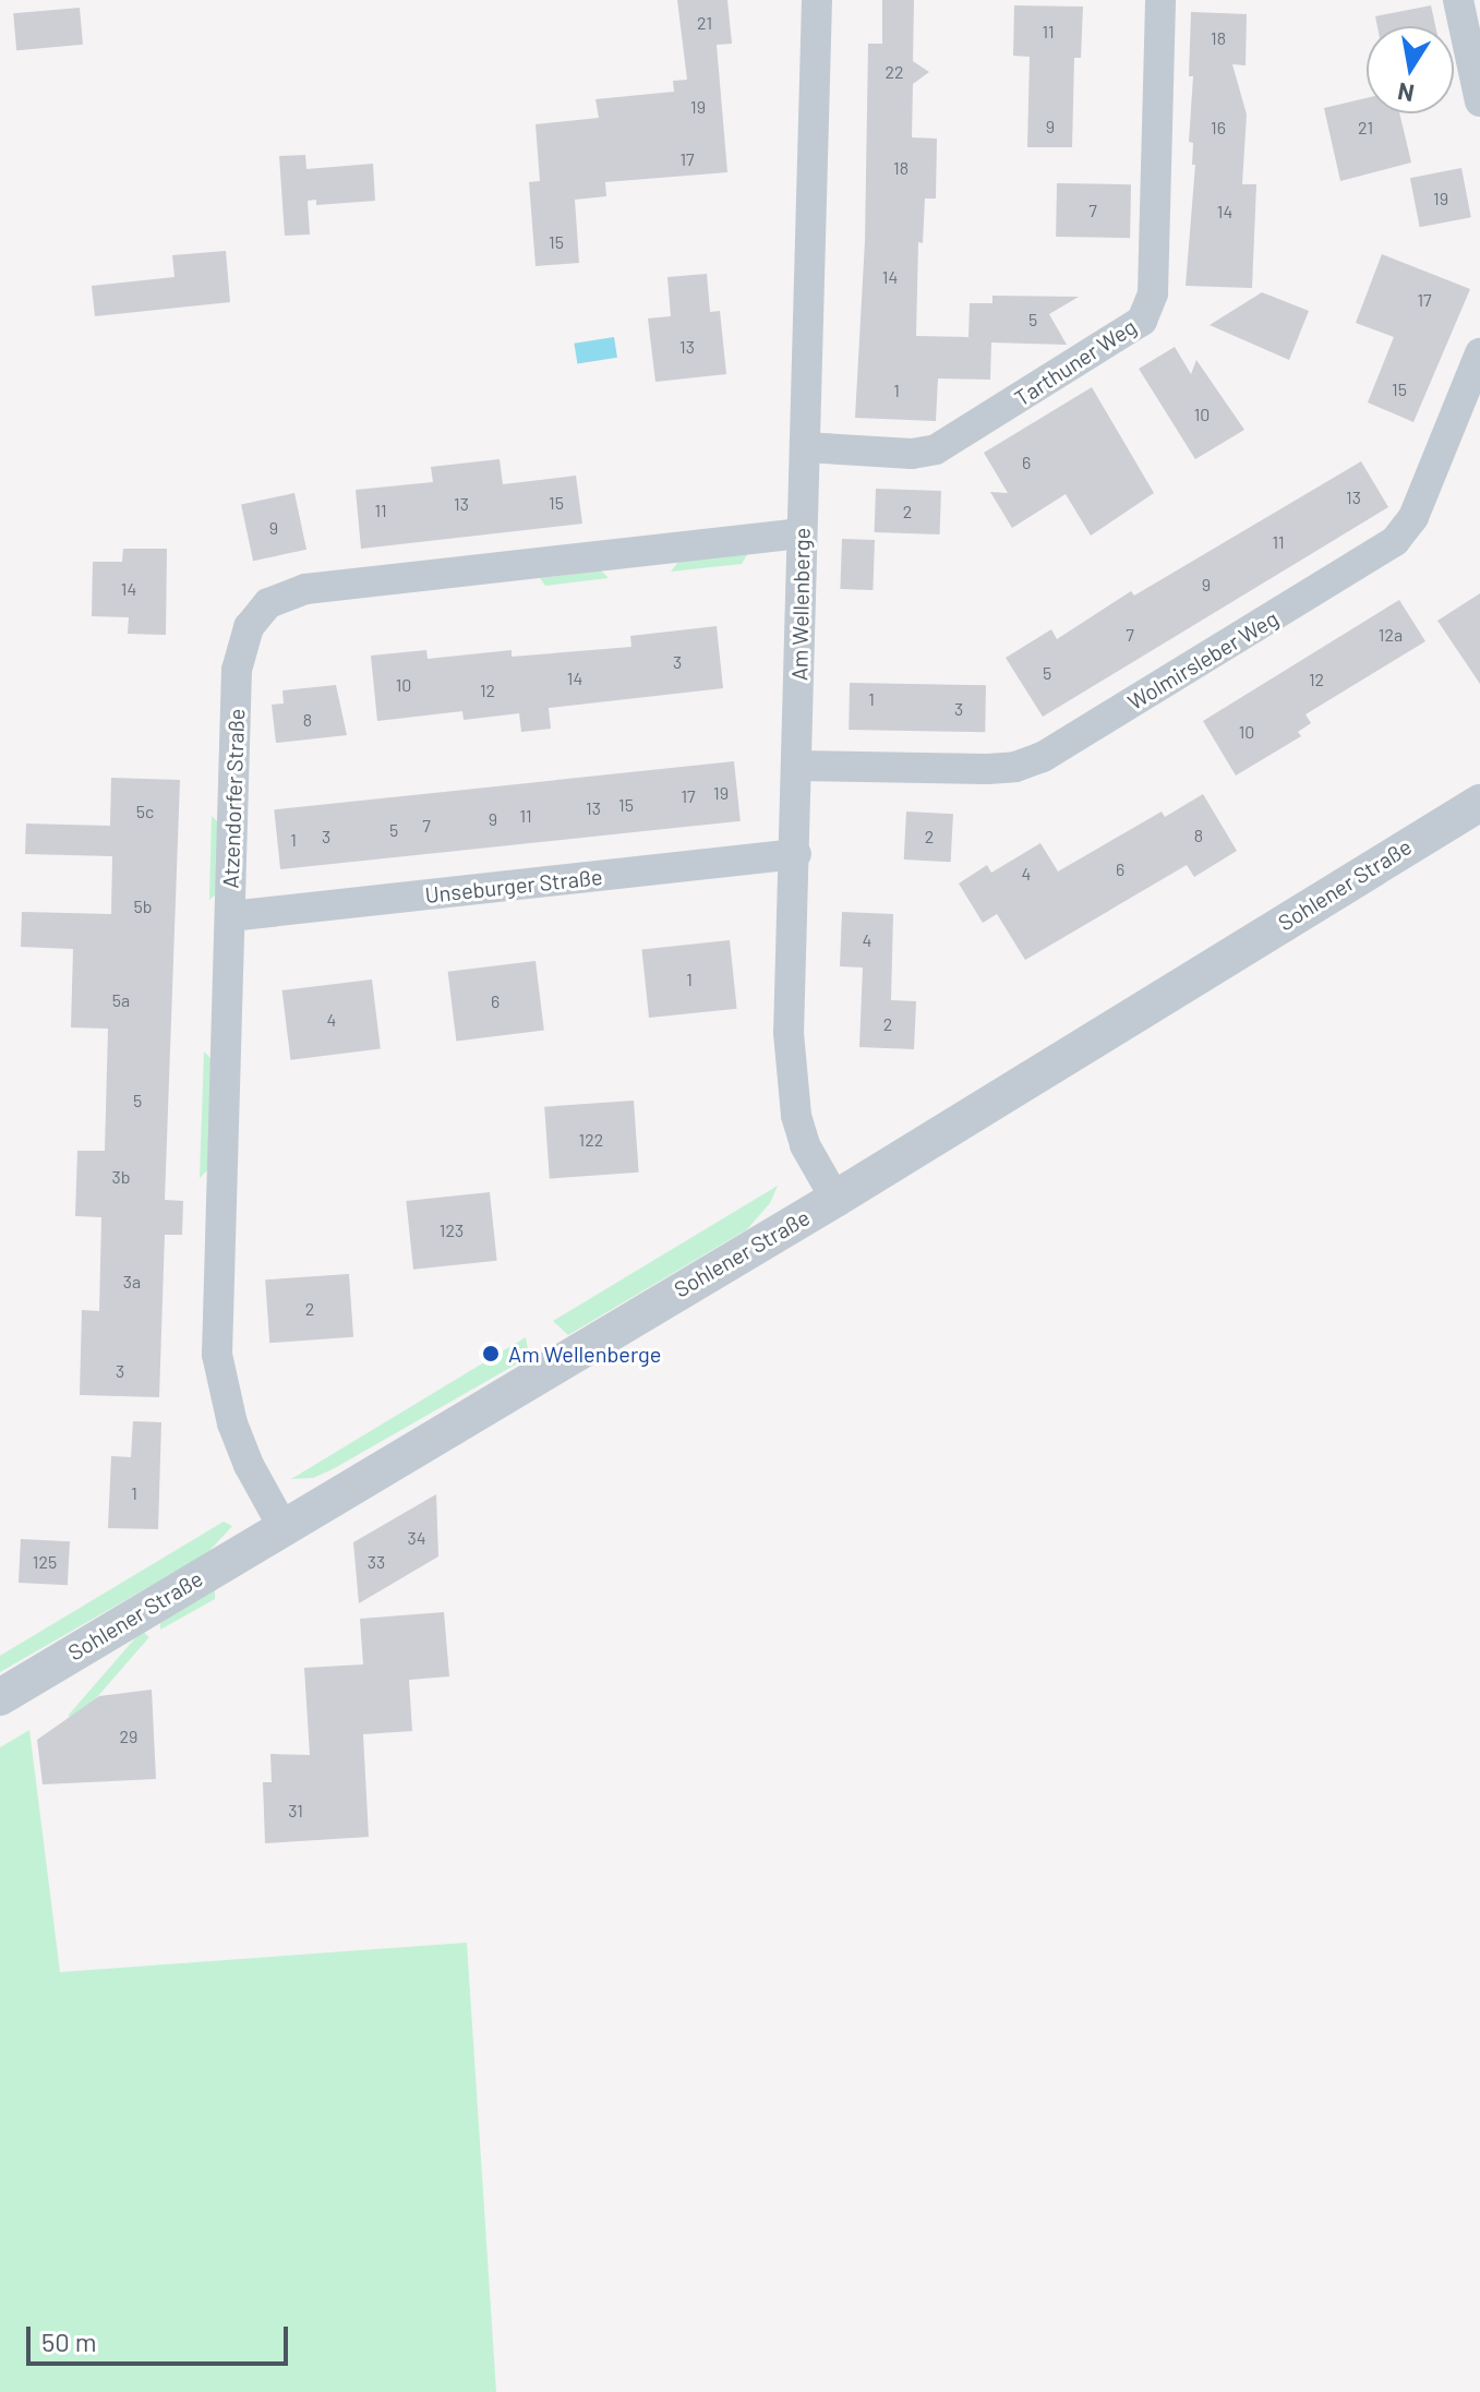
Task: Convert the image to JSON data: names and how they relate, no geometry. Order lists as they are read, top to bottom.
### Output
{
  "streets": {
    "street": [
      "Tarthuner Weg",
      "Am Wellenberge",
      "Wolmirsleber Weg",
      "Atzendorfer Straße",
      "Sohlener Straße",
      "Unseburger Straße"
    ]
  },
  "crossings": [
    ["Tarthuner Weg", "Am Wellenberge"],
    ["Am Wellenberge", "Wolmirsleber Weg"],
    ["Am Wellenberge", "Atzendorfer Straße"],
    ["Am Wellenberge", "Sohlener Straße"],
    ["Am Wellenberge", "Unseburger Straße"],
    ["Atzendorfer Straße", "Sohlener Straße"],
    ["Atzendorfer Straße", "Unseburger Straße"]
  ],
  "places": ["Am Wellenberge"],
  "house_numbers": [
    "21",
    "11",
    "18",
    "22",
    "19",
    "9",
    "16",
    "21",
    "17",
    "18",
    "19",
    "7",
    "14",
    "15",
    "14",
    "17",
    "5",
    "13",
    "15",
    "1",
    "10",
    "6",
    "13",
    "15",
    "13",
    "11",
    "2",
    "9",
    "11",
    "9",
    "14",
    "7",
    "12a",
    "3",
    "5",
    "14",
    "12",
    "10",
    "12",
    "1",
    "3",
    "8",
    "10",
    "19",
    "17",
    "15",
    "13",
    "5c",
    "11",
    "9",
    "7",
    "5",
    "8",
    "3",
    "2",
    "1",
    "6",
    "4",
    "5b",
    "4",
    "1",
    "5a",
    "6",
    "4",
    "2",
    "5",
    "122",
    "3b",
    "123",
    "3a",
    "2",
    "3",
    "1",
    "34",
    "125",
    "33",
    "29",
    "31"
  ],
  "scale_bar": "50 m",
  "north": "bottom"
}
